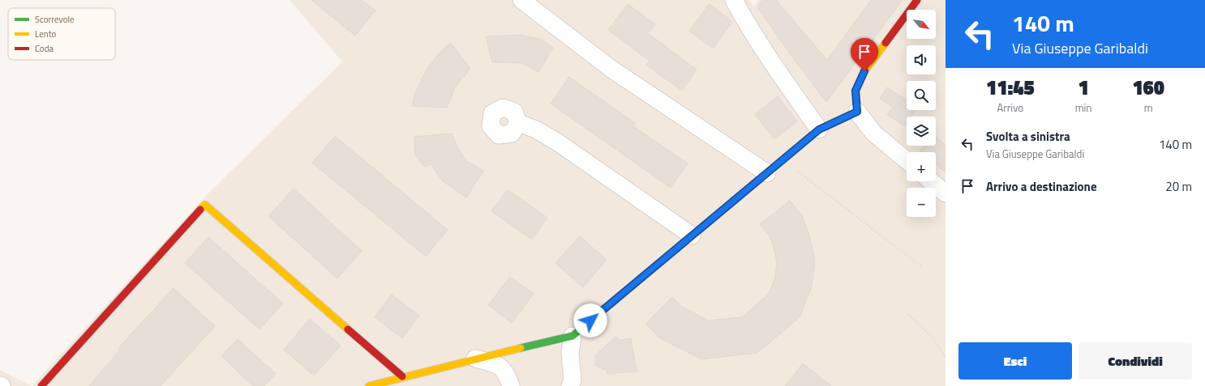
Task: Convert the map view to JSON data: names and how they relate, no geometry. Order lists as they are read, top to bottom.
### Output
{
  "legend": ["Scorrevole", "Lento", "Coda"],
  "north": "bottom right",
  "page": {
    "turn": ["140 m", "Via Giuseppe Garibaldi"],
    "map_buttons": ["+", "−"],
    "eta": [
      "11:45",
      "Arrivo",
      "1",
      "min",
      "160",
      "m"
    ],
    "list": [
      {
        "name": "Svolta a sinistra",
        "note": "Via Giuseppe Garibaldi",
        "value": "140 m"
      },
      {
        "name": "Arrivo a destinazione",
        "value": "20 m"
      }
    ],
    "buttons": ["Esci", "Condividi"]
  }
}
